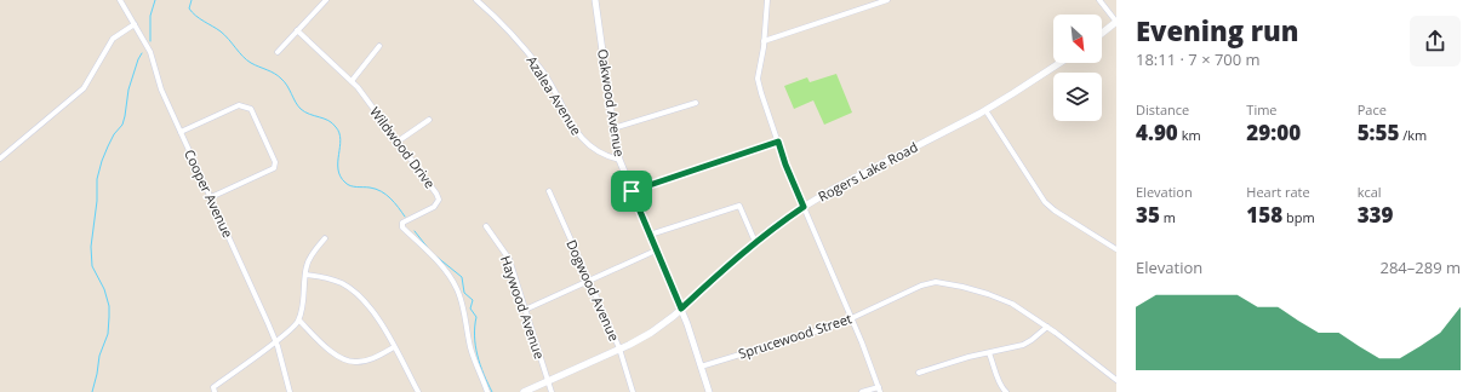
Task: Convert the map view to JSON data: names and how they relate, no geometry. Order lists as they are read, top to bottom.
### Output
{
  "streets": {
    "main road": ["Rogers Lake Road"],
    "street": [
      "Azalea Avenue",
      "Oakwood Avenue",
      "Wildwood Drive",
      "Cooper Avenue",
      "Dogwood Avenue",
      "Haywood Avenue",
      "Sprucewood Street"
    ]
  },
  "crossings": [
    ["Azalea Avenue", "Oakwood Avenue"],
    ["Oakwood Avenue", "Rogers Lake Road"],
    ["Oakwood Avenue", "Sprucewood Street"],
    ["Rogers Lake Road", "Dogwood Avenue"],
    ["Rogers Lake Road", "Haywood Avenue"]
  ],
  "north": "bottom right",
  "page": {
    "heading": ["Evening run", "18:11 · 7 × 700 m"],
    "stats": [
      ["Distance", "4.90 km"],
      ["Time", "29:00"],
      ["Pace", "5:55 /km"],
      ["Elevation", "35 m"],
      ["Heart rate", "158 bpm"],
      ["kcal", "339"]
    ],
    "chart": ["Elevation", "284–289 m"]
  }
}
